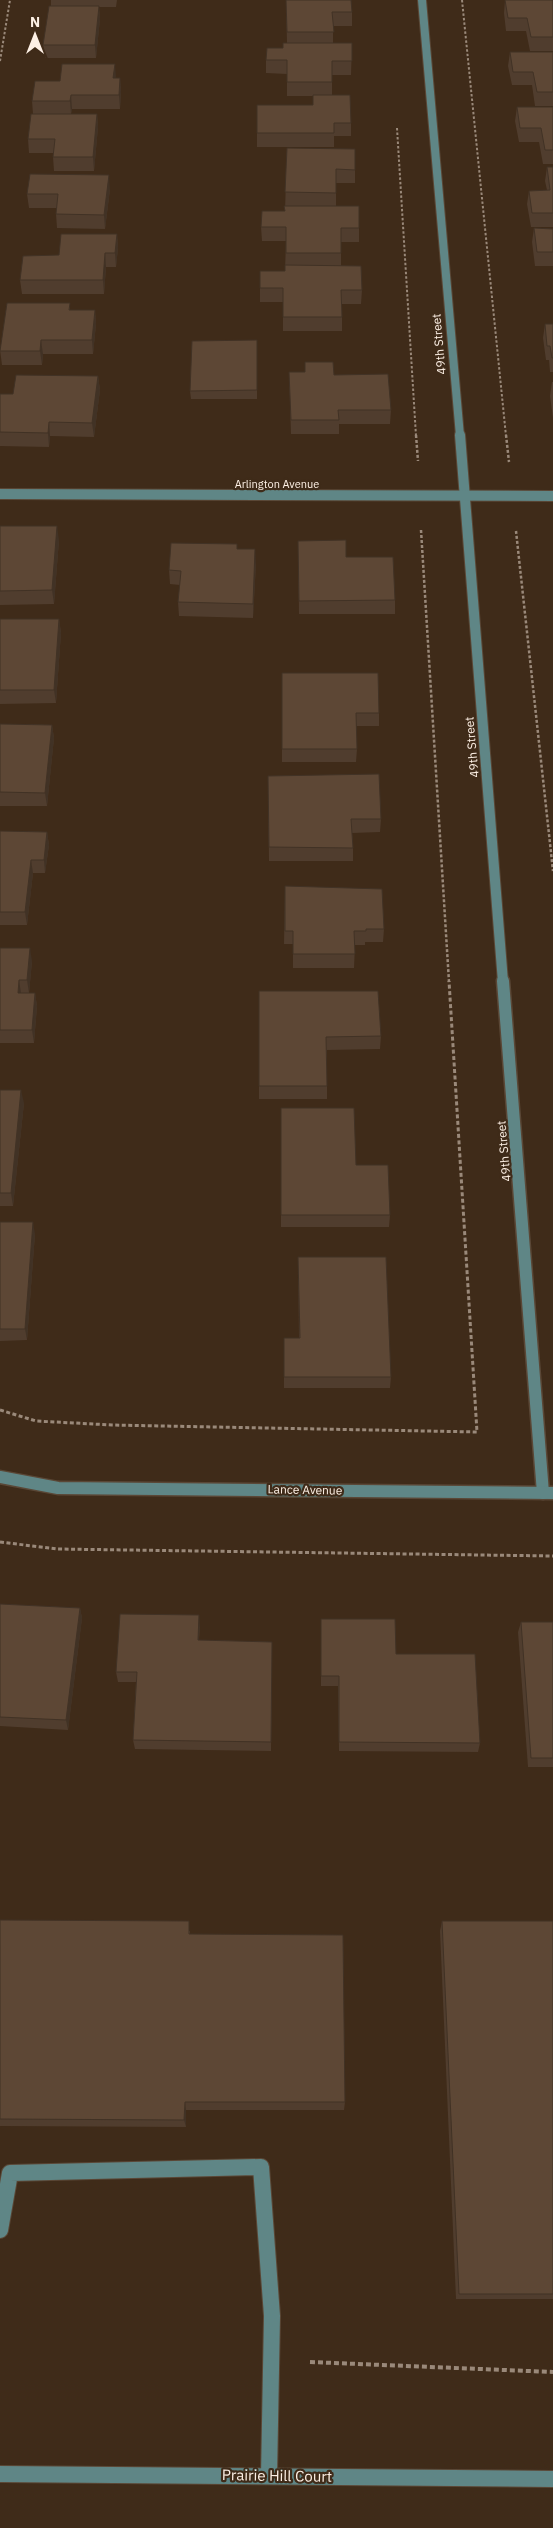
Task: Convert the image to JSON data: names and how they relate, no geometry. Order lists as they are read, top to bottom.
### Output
{
  "streets": {
    "street": [
      "49th Street",
      "Arlington Avenue",
      "Lance Avenue",
      "Prairie Hill Court"
    ]
  },
  "crossings": [
    ["49th Street", "Arlington Avenue"],
    ["49th Street", "Lance Avenue"]
  ],
  "north": "top"
}
